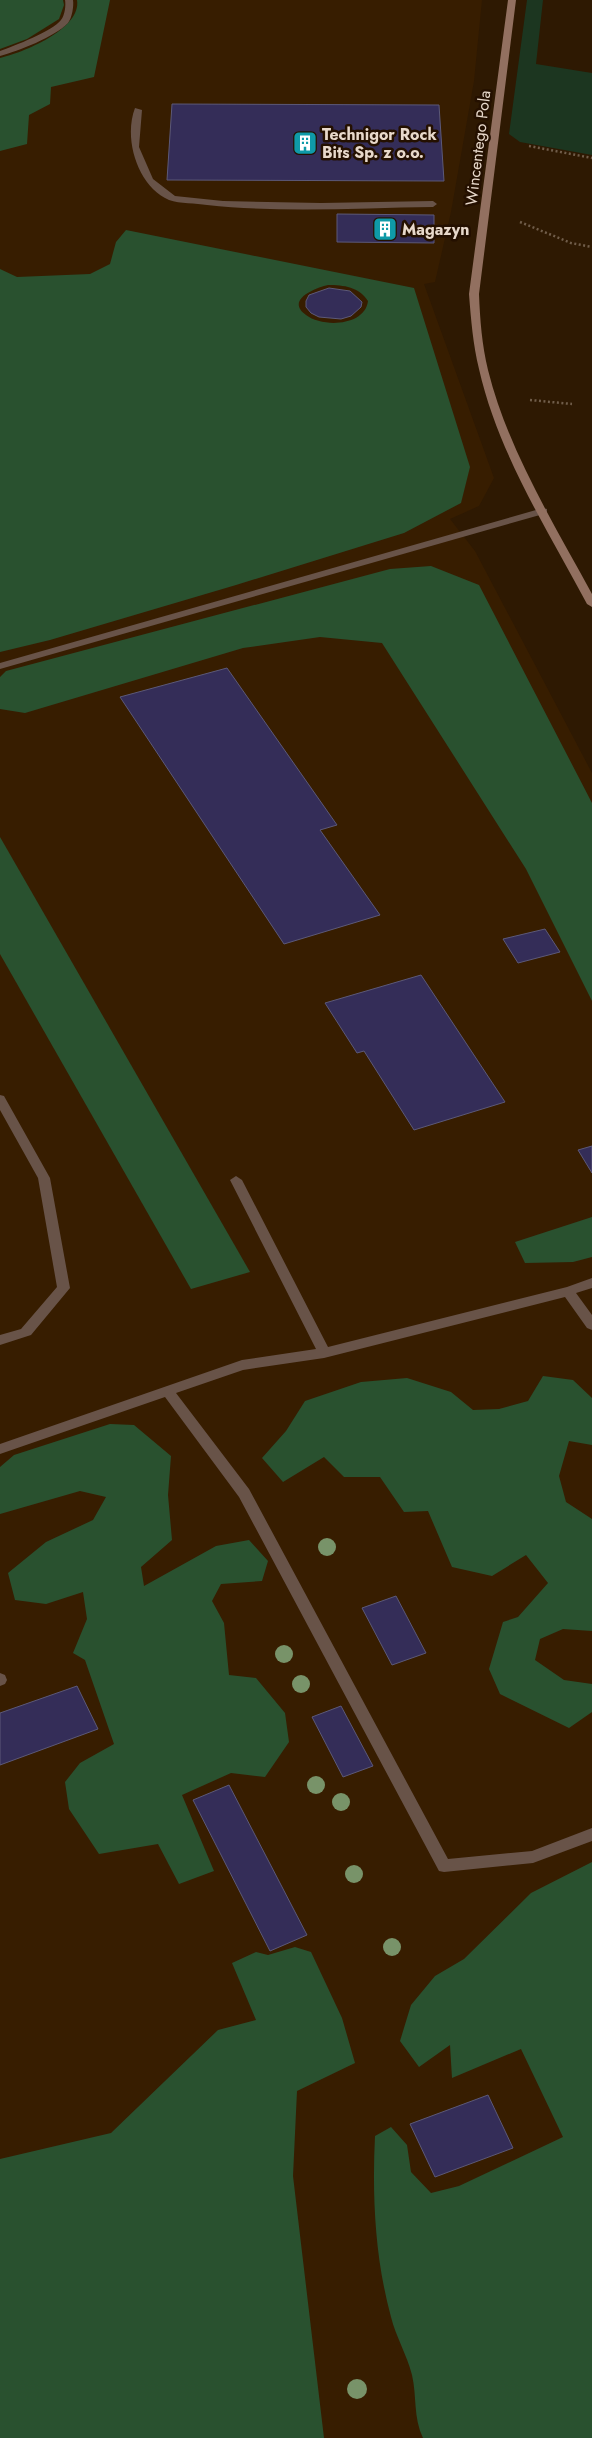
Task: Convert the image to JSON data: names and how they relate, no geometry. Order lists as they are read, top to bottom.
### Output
{
  "streets": {
    "street": ["Wincentego Pola"]
  },
  "places": {
    "building": ["Technigor Rock Bits Sp. z o.o.", "Magazyn"]
  }
}
